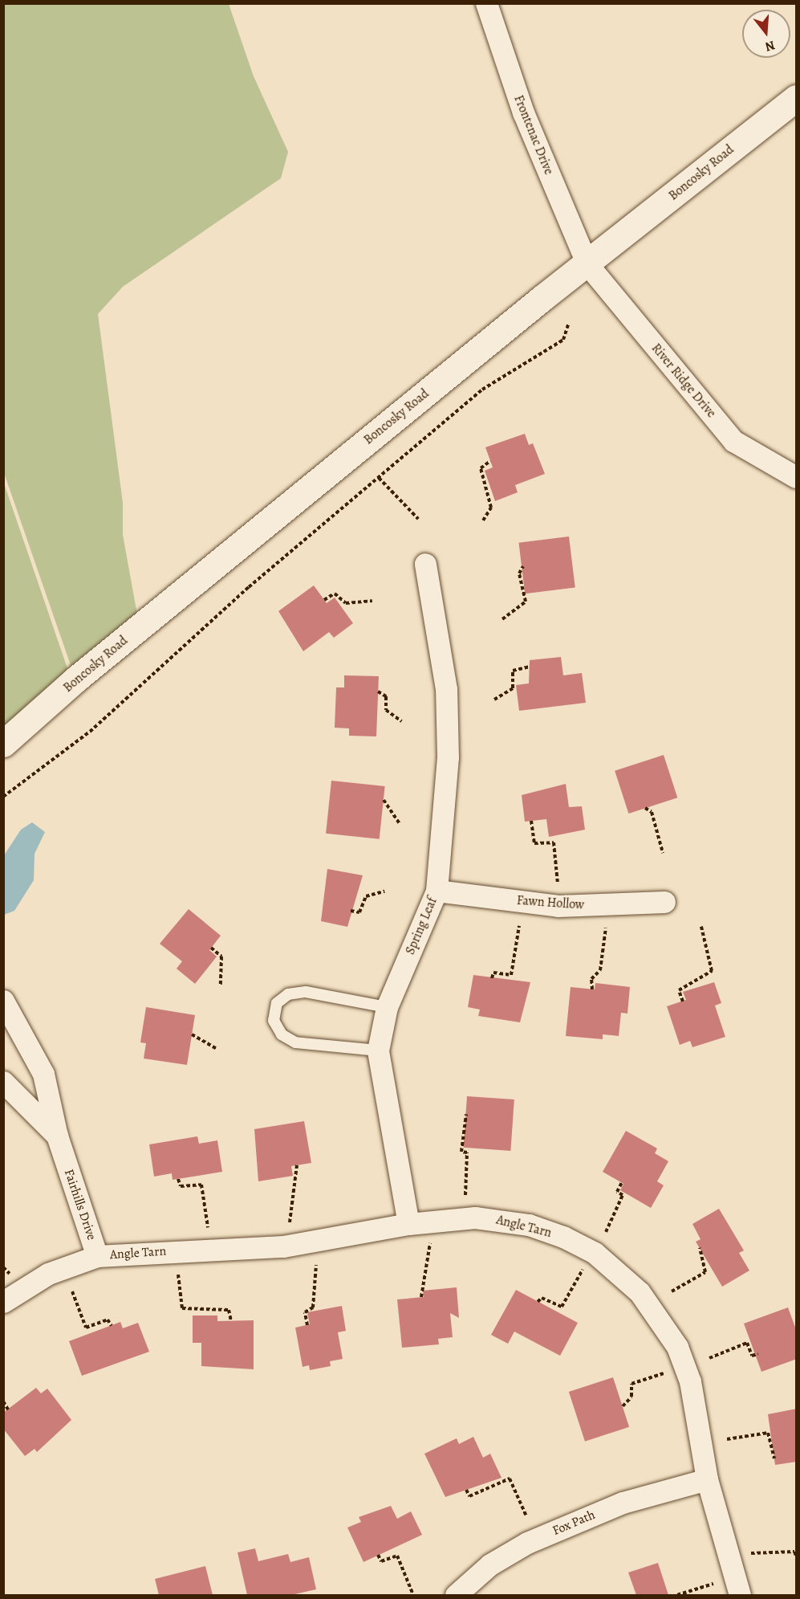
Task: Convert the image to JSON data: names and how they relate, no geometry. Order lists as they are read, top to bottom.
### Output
{
  "streets": {
    "street": [
      "Frontenac Drive",
      "Boncosky Road",
      "River Ridge Drive",
      "Fawn Hollow",
      "Spring Leaf",
      "Fairhills Drive",
      "Angle Tarn",
      "Fox Path"
    ]
  },
  "crossings": [
    ["Frontenac Drive", "Boncosky Road"],
    ["Frontenac Drive", "River Ridge Drive"],
    ["Boncosky Road", "River Ridge Drive"],
    ["Fawn Hollow", "Spring Leaf"],
    ["Spring Leaf", "Angle Tarn"],
    ["Fairhills Drive", "Angle Tarn"],
    ["Angle Tarn", "Fox Path"]
  ],
  "north": "bottom"
}
